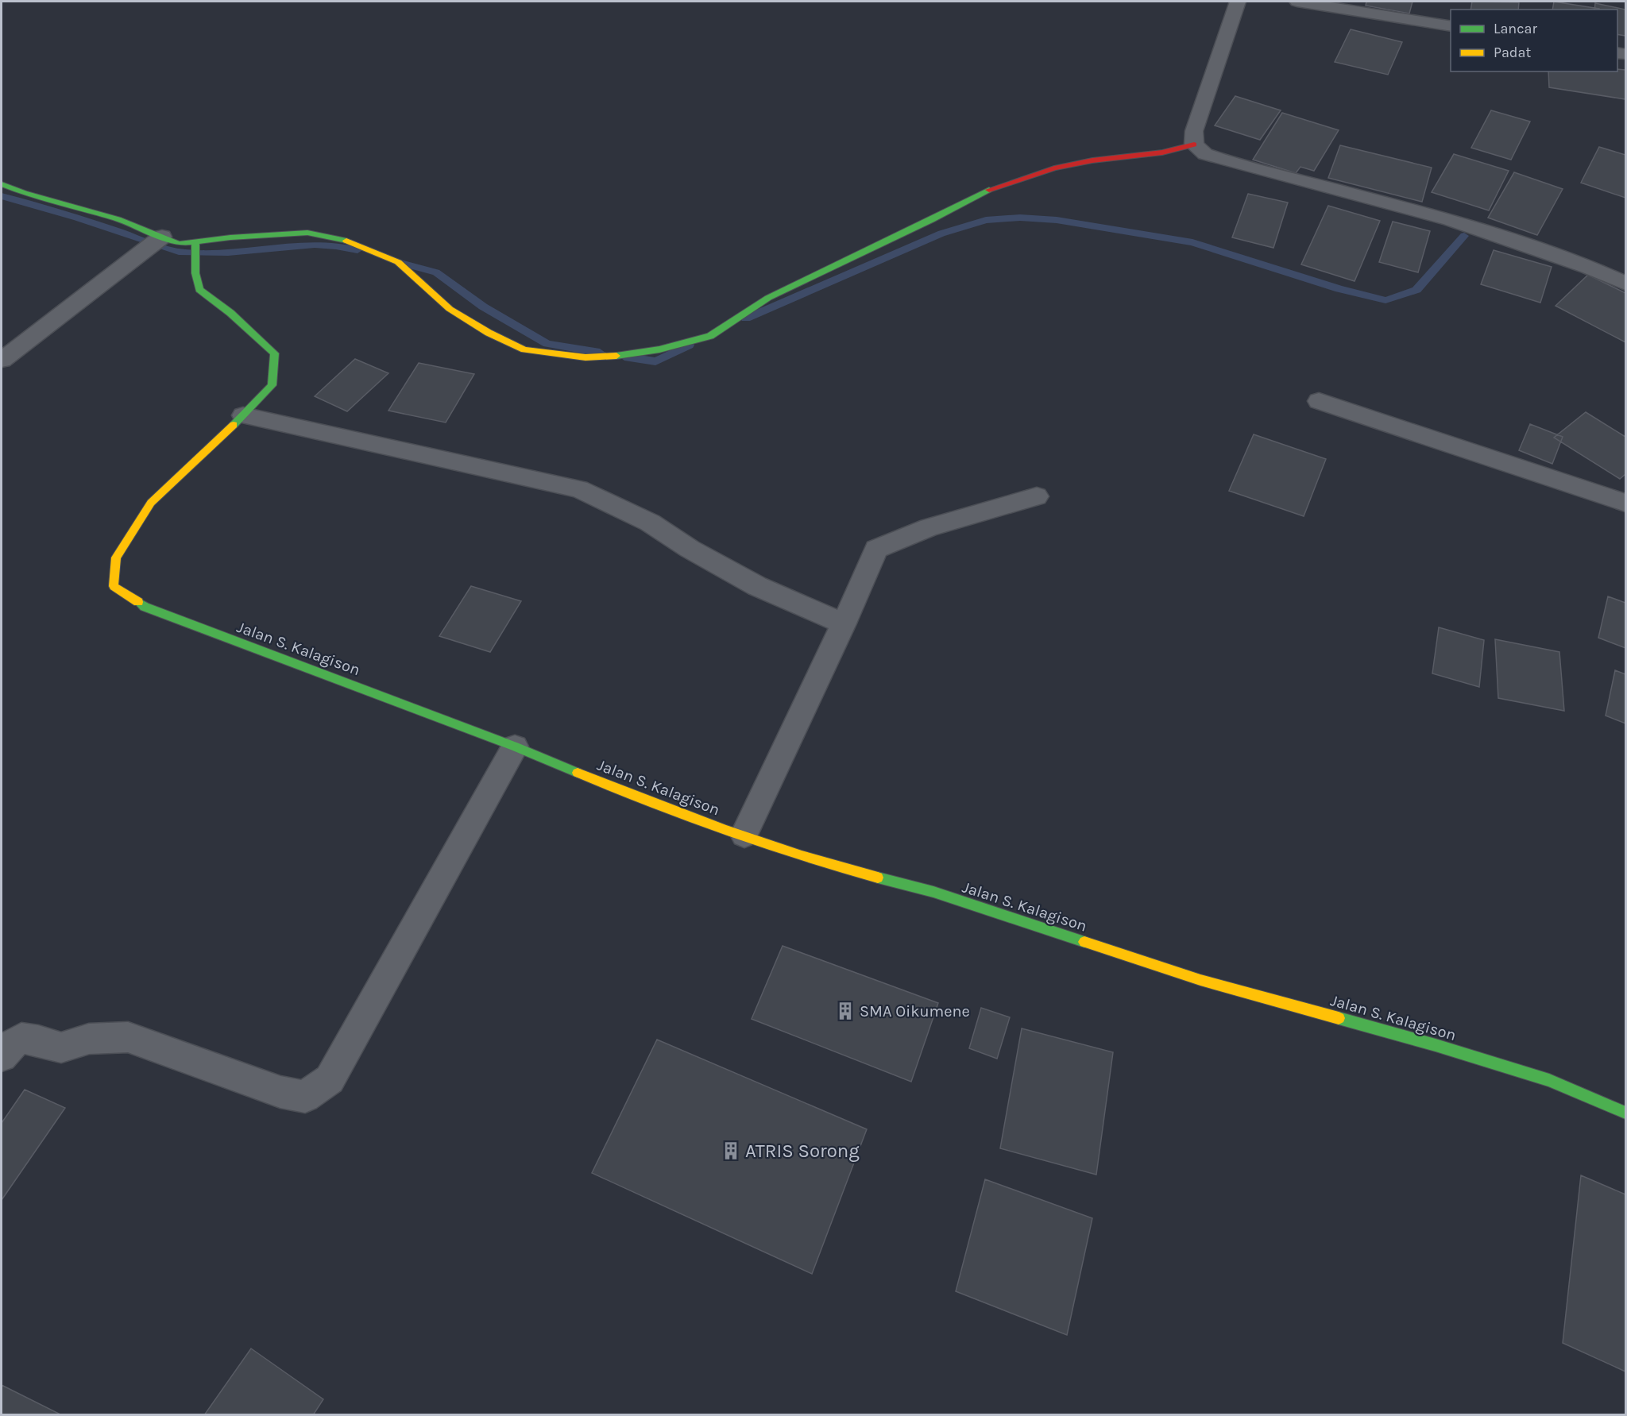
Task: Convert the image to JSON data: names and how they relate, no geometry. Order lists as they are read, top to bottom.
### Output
{
  "streets": {
    "street": ["Jalan S. Kalagison"]
  },
  "places": {
    "building": ["SMA Oikumene", "ATRIS Sorong"]
  },
  "legend": ["Lancar", "Padat"]
}
